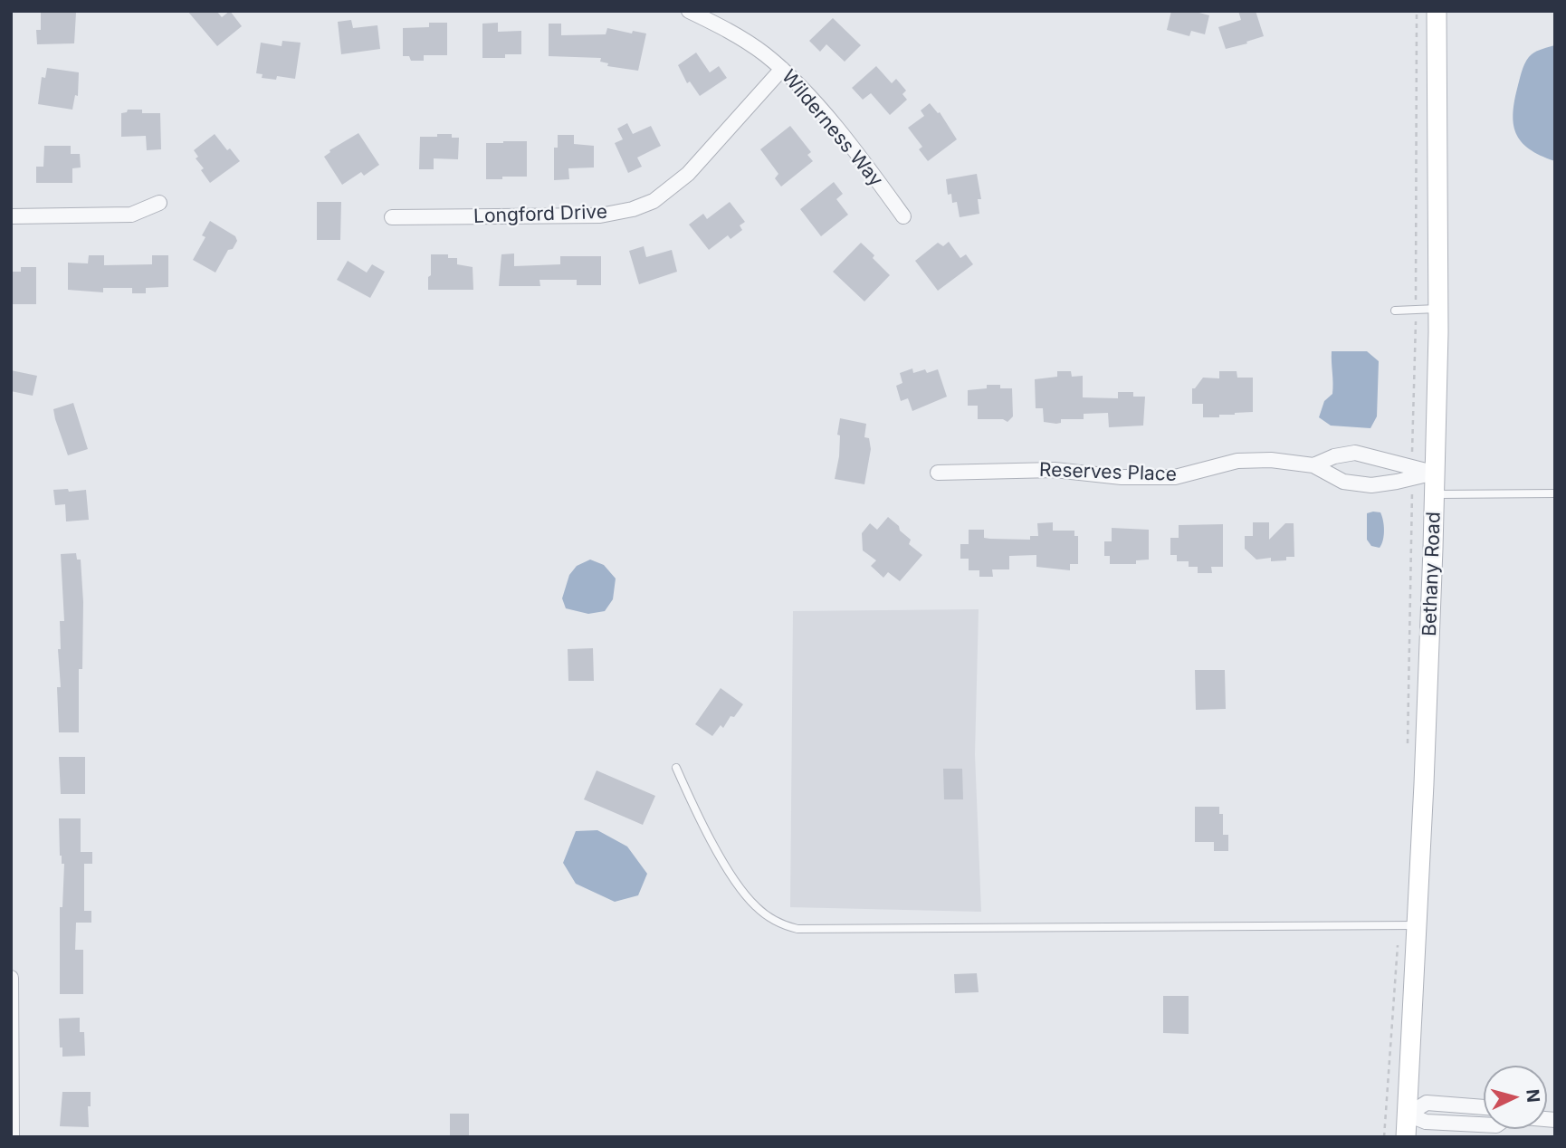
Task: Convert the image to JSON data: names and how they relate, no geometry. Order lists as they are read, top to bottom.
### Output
{
  "streets": {
    "main road": ["Bethany Road"],
    "street": ["Wilderness Way", "Longford Drive", "Reserves Place"]
  },
  "crossings": [
    ["Wilderness Way", "Longford Drive"],
    ["Reserves Place", "Bethany Road"]
  ],
  "north": "right"
}
